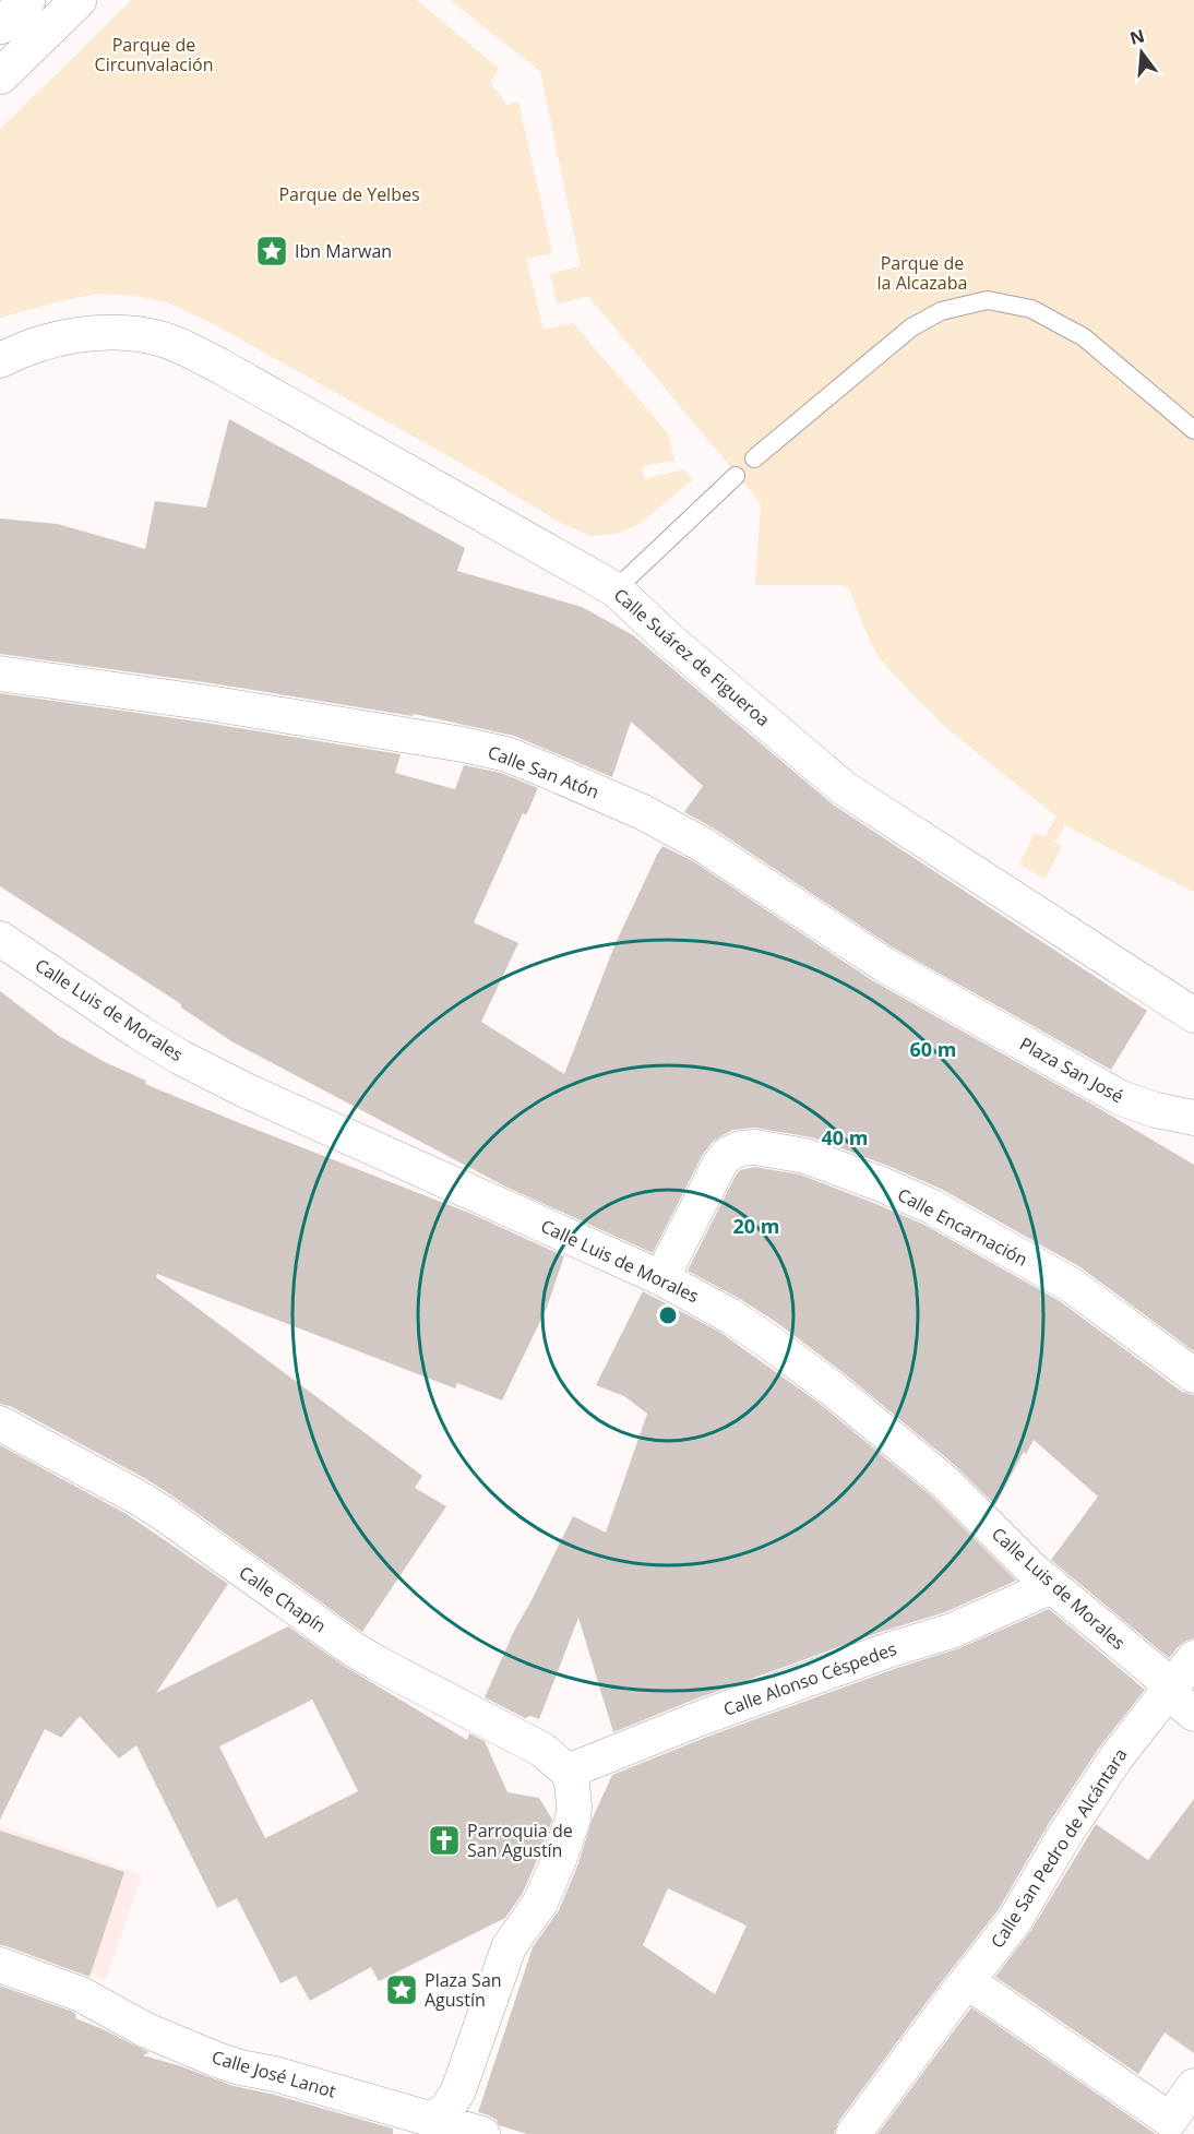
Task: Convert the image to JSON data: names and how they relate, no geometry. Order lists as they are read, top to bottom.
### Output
{
  "streets": {
    "street": [
      "Calle Suárez de Figueroa",
      "Calle San Atón",
      "Calle Luis de Morales",
      "Plaza San José",
      "Calle Encarnación",
      "Calle Chapín",
      "Calle Alonso Céspedes",
      "Calle San Pedro de Alcántara",
      "Calle José Lanot"
    ]
  },
  "crossings": [
    ["Calle San Atón", "Plaza San José"],
    ["Calle Luis de Morales", "Calle Encarnación"],
    ["Calle Luis de Morales", "Calle Alonso Céspedes"],
    ["Calle Luis de Morales", "Calle San Pedro de Alcántara"],
    ["Calle Chapín", "Calle Alonso Céspedes"]
  ],
  "parks": ["Parque de Circunvalación", "Parque de Yelbes", "Parque de la Alcazaba"],
  "places": {
    "place": ["Ibn Marwan", "Plaza San Agustín"],
    "church": ["Parroquia de San Agustín"]
  },
  "north": "top",
  "rings": ["60 m", "40 m", "20 m"]
}
